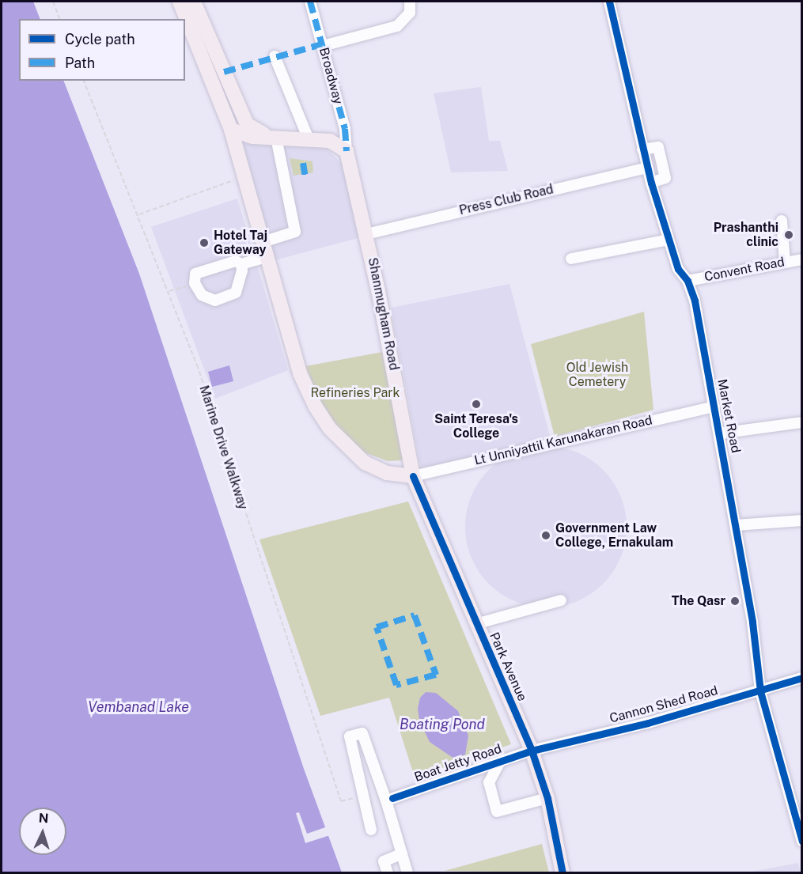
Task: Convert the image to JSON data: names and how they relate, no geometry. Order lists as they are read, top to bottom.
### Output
{
  "streets": {
    "main road": ["Shanmugham Road", "Park Avenue"],
    "street": [
      "Broadway",
      "Press Club Road",
      "Convent Road",
      "Market Road",
      "Lt Unniyattil Karunakaran Road",
      "Cannon Shed Road",
      "Boat Jetty Road"
    ],
    "path": ["Marine Drive Walkway"]
  },
  "crossings": [
    ["Broadway", "Shanmugham Road"],
    ["Press Club Road", "Shanmugham Road"],
    ["Press Club Road", "Market Road"],
    ["Convent Road", "Market Road"],
    ["Shanmugham Road", "Lt Unniyattil Karunakaran Road"],
    ["Shanmugham Road", "Park Avenue"],
    ["Market Road", "Lt Unniyattil Karunakaran Road"],
    ["Market Road", "Cannon Shed Road"],
    ["Lt Unniyattil Karunakaran Road", "Park Avenue"],
    ["Park Avenue", "Cannon Shed Road"],
    ["Park Avenue", "Boat Jetty Road"],
    ["Cannon Shed Road", "Boat Jetty Road"]
  ],
  "water": ["Vembanad Lake", "Boating Pond"],
  "parks": ["Old Jewish Cemetery", "Refineries Park"],
  "places": [
    "Prashanthi clinic",
    "Hotel Taj Gateway",
    "Saint Teresa's College",
    "Government Law College, Ernakulam",
    "The Qasr"
  ],
  "legend": ["Cycle path", "Path"],
  "north": "top"
}
